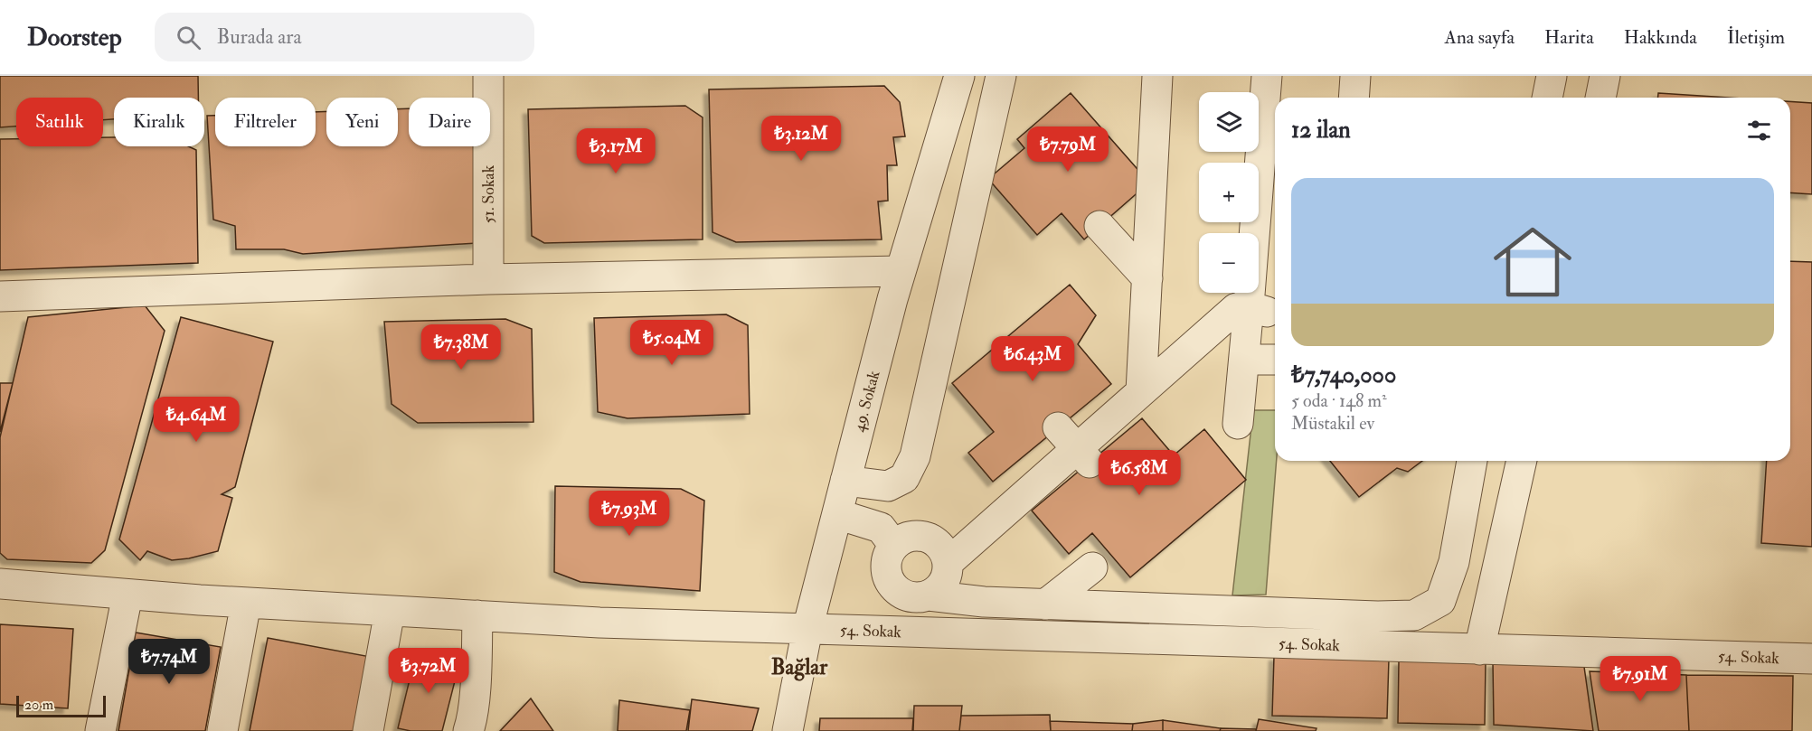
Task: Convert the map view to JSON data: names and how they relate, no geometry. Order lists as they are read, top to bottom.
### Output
{
  "streets": {
    "street": ["51. Sokak", "49. Sokak", "54. Sokak"]
  },
  "crossings": [
    ["49. Sokak", "54. Sokak"]
  ],
  "districts": ["Bağlar"],
  "scale_bar": "20 m",
  "page": {
    "header": "Doorstep",
    "search": "Burada ara",
    "nav": [
      "Ana sayfa",
      "Harita",
      "Hakkında",
      "İletişim"
    ],
    "map_buttons": ["+", "−"],
    "chip": [
      "Satılık",
      "Kiralık",
      "Filtreler",
      "Yeni",
      "Daire"
    ],
    "heading": "12 ilan",
    "price": [
      "₺3.12M",
      "₺7.79M",
      "₺3.17M",
      "₺5.04M",
      "₺7.38M",
      "₺6.43M",
      "₺4.64M",
      "₺6.58M",
      "₺7.93M",
      "₺7.74M",
      "₺3.72M",
      "₺7.91M"
    ],
    "list": [
      {
        "name": "₺7,740,000",
        "note": "5 oda · 148 m² · Müstakil ev"
      }
    ],
    "scale": "20 m"
  }
}
